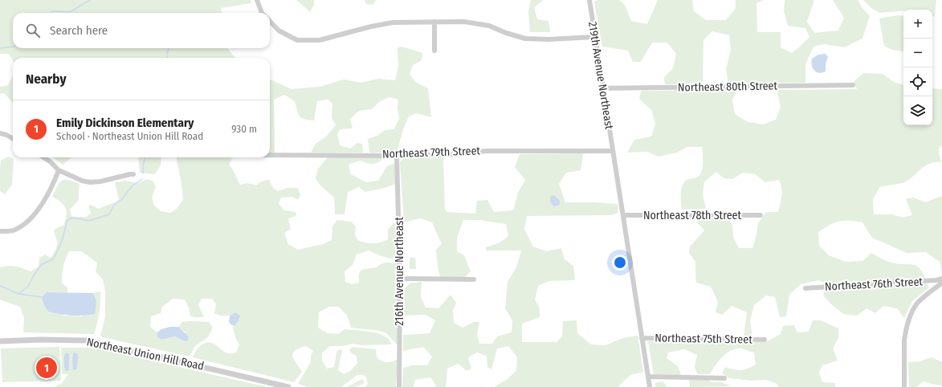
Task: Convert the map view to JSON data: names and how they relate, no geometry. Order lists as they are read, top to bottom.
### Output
{
  "streets": {
    "street": [
      "219th Avenue Northeast",
      "Northeast 80th Street",
      "Northeast 79th Street",
      "Northeast 78th Street",
      "216th Avenue Northeast",
      "Northeast 76th Street",
      "Northeast 75th Street",
      "Northeast Union Hill Road"
    ]
  },
  "crossings": [
    ["219th Avenue Northeast", "Northeast 80th Street"],
    ["219th Avenue Northeast", "Northeast 79th Street"],
    ["219th Avenue Northeast", "Northeast 78th Street"],
    ["219th Avenue Northeast", "Northeast 75th Street"],
    ["Northeast 79th Street", "216th Avenue Northeast"]
  ],
  "page": {
    "map_buttons": ["+", "−"],
    "search": "Search here",
    "heading": "Nearby",
    "list": [
      {
        "mark": "1",
        "name": "Emily Dickinson Elementary",
        "note": "School · Northeast Union Hill Road",
        "value": "930 m"
      }
    ],
    "pins": "1"
  }
}
